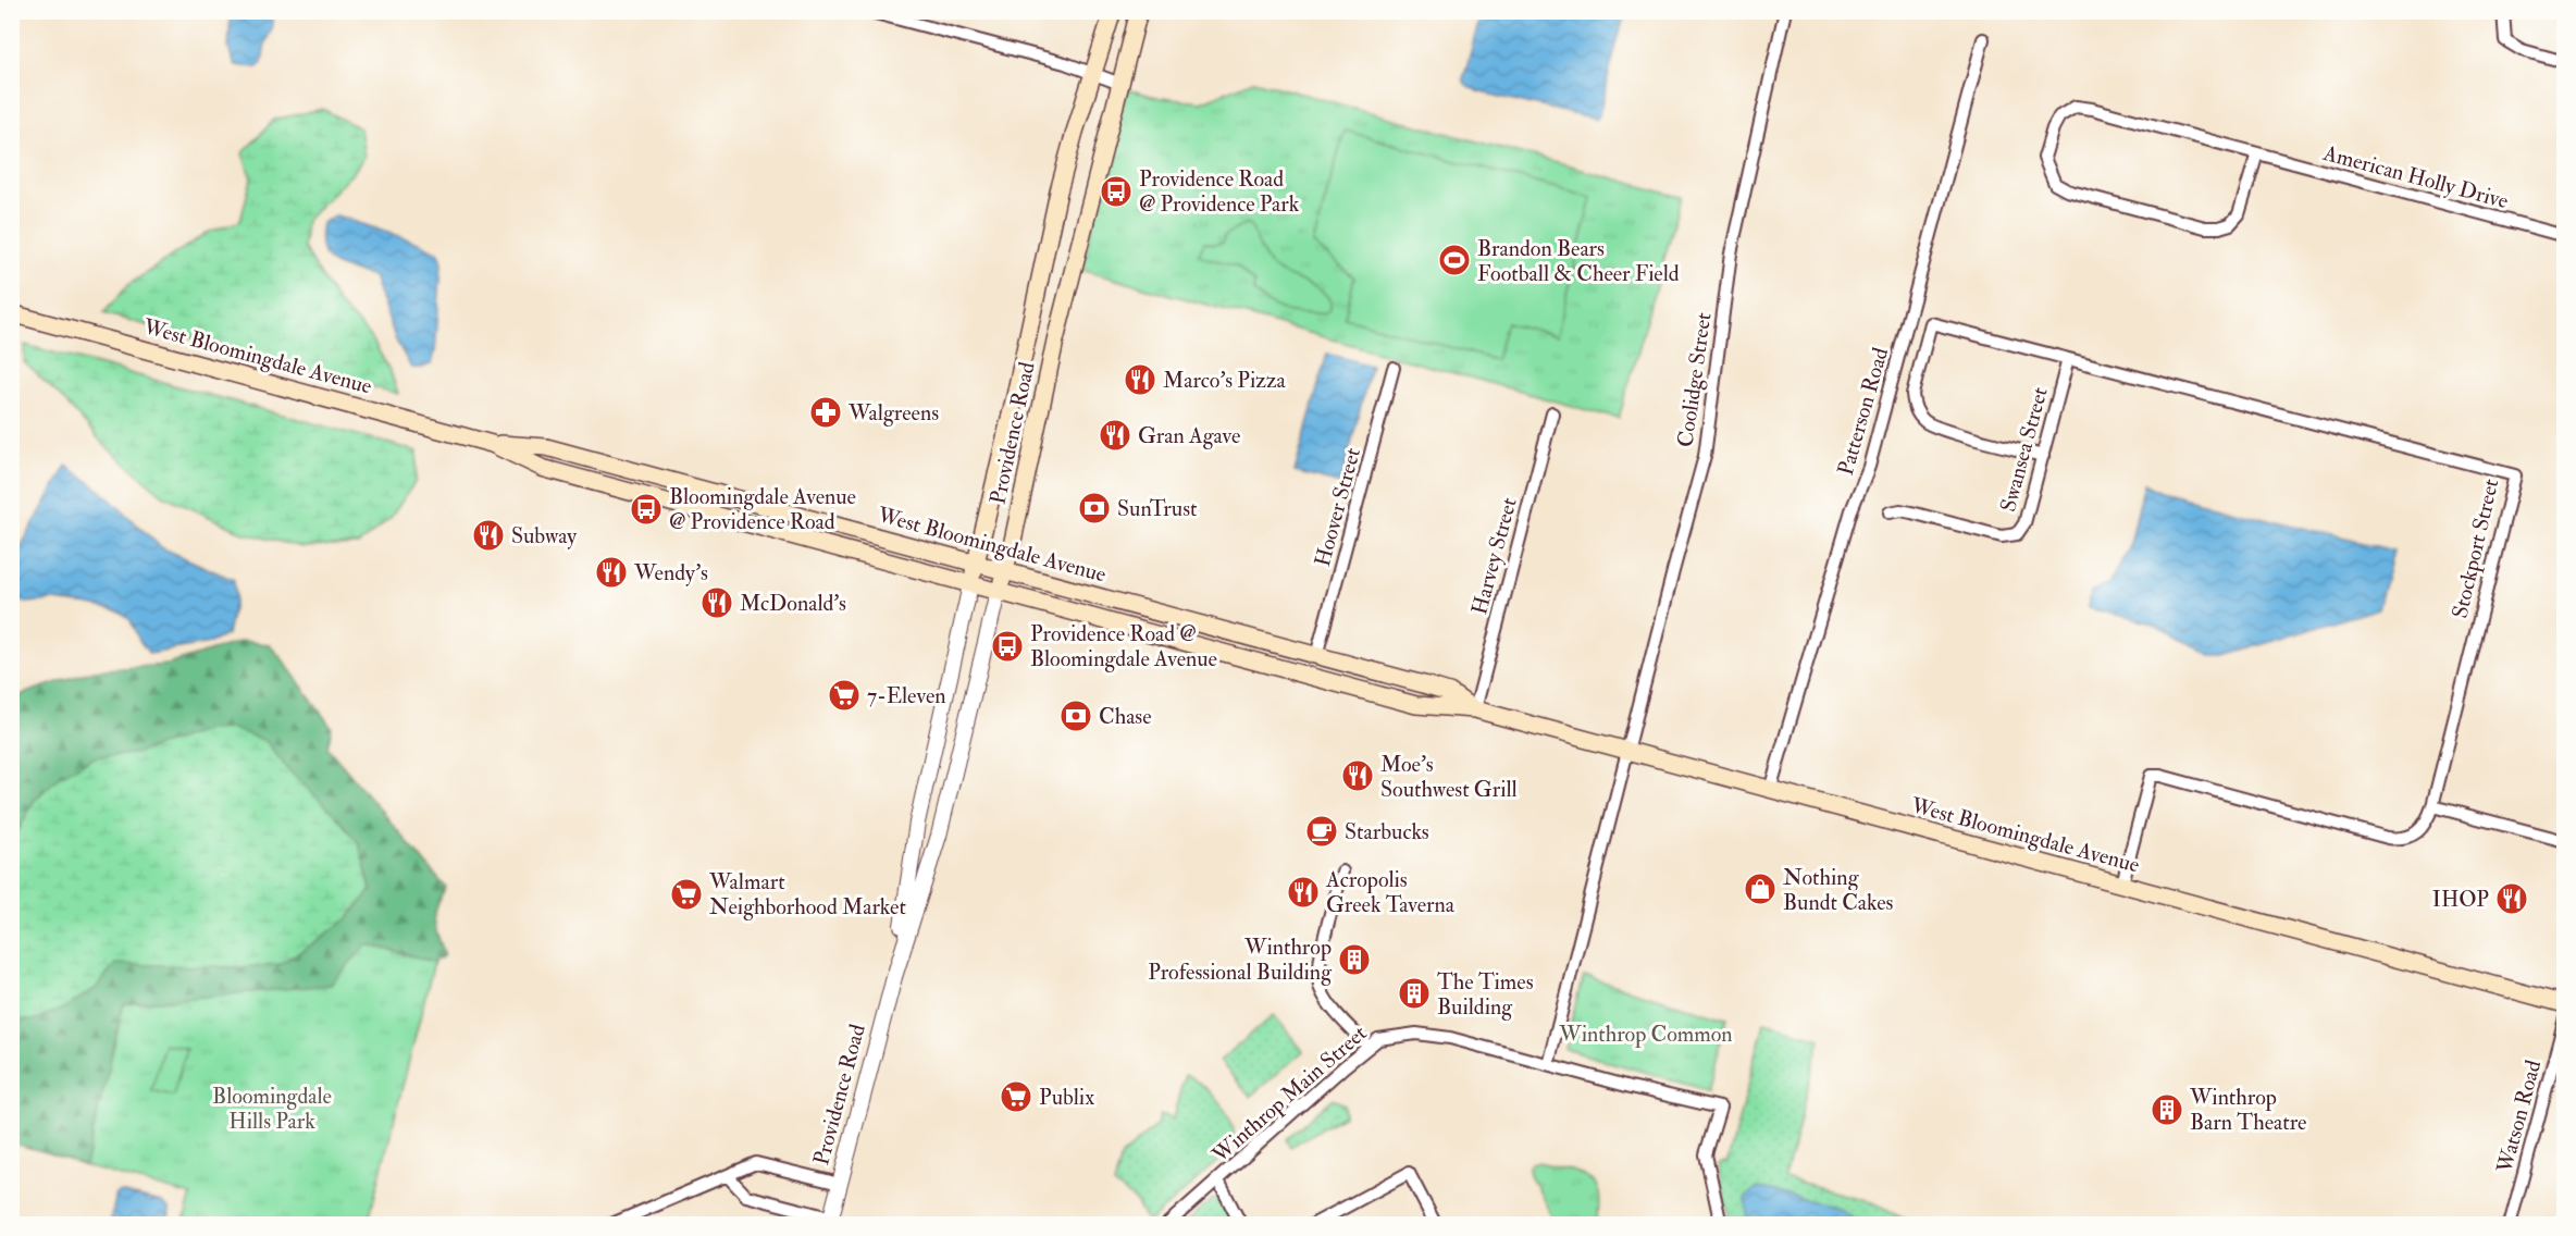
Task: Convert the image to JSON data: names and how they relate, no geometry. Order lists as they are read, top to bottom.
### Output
{
  "streets": {
    "main road": ["West Bloomingdale Avenue", "Providence Road"],
    "street": [
      "American Holly Drive",
      "Coolidge Street",
      "Patterson Road",
      "Swansea Street",
      "Hoover Street",
      "Stockport Street",
      "Harvey Street",
      "Winthrop Main Street",
      "Watson Road"
    ]
  },
  "crossings": [
    ["West Bloomingdale Avenue", "Coolidge Street"],
    ["West Bloomingdale Avenue", "Patterson Road"],
    ["West Bloomingdale Avenue", "Providence Road"],
    ["West Bloomingdale Avenue", "Hoover Street"],
    ["West Bloomingdale Avenue", "Stockport Street"],
    ["West Bloomingdale Avenue", "Harvey Street"],
    ["Coolidge Street", "Winthrop Main Street"],
    ["Swansea Street", "Stockport Street"]
  ],
  "parks": ["Winthrop Common", "Bloomingdale Hills Park"],
  "places": {
    "bus stop": ["Providence Road @ Providence Park", "Bloomingdale Avenue @ Providence Road", "Providence Road @ Bloomingdale Avenue"],
    "sports": ["Brandon Bears Football & Cheer Field"],
    "restaurant": [
      "Marco's Pizza",
      "Gran Agave",
      "Subway",
      "Wendy's",
      "McDonald's",
      "Moe's Southwest Grill",
      "Acropolis Greek Taverna",
      "IHOP"
    ],
    "pharmacy": ["Walgreens"],
    "bank": ["SunTrust", "Chase"],
    "supermarket": ["7-Eleven", "Walmart Neighborhood Market", "Publix"],
    "cafe": ["Starbucks"],
    "shop": ["Nothing Bundt Cakes"],
    "building": ["Winthrop Professional Building", "The Times Building", "Winthrop Barn Theatre"]
  }
}
